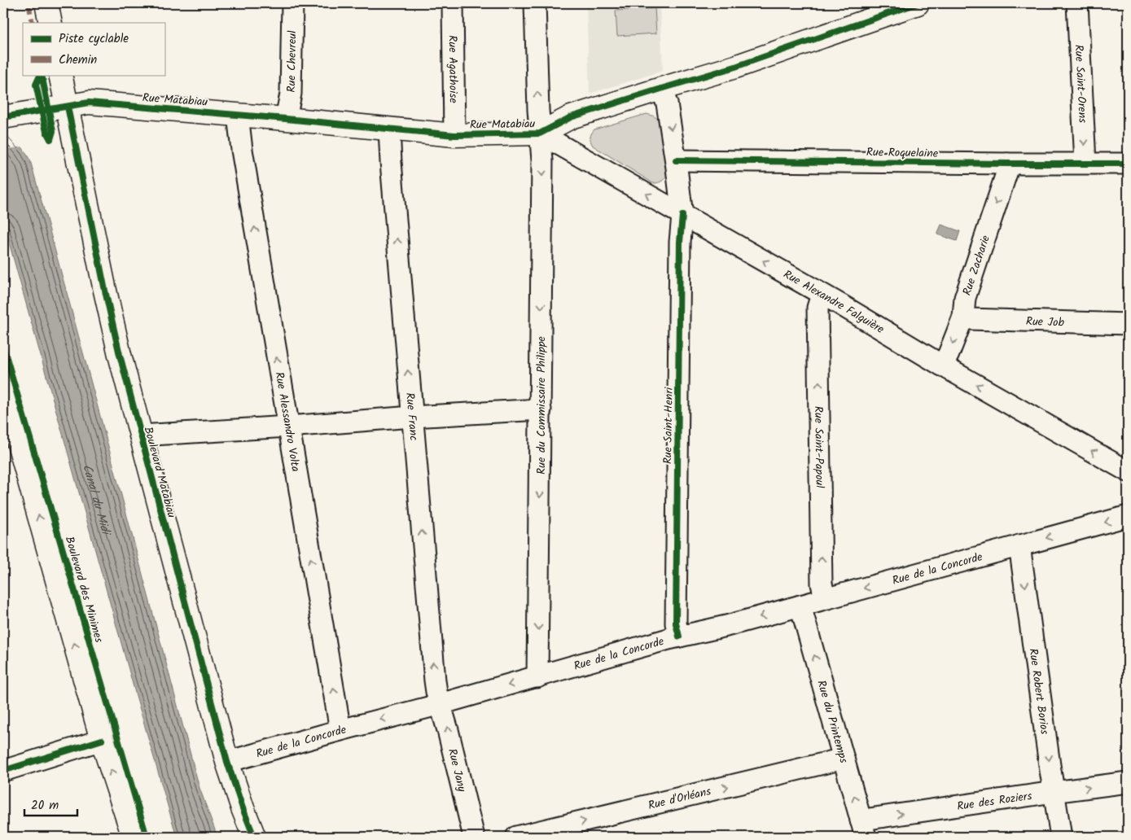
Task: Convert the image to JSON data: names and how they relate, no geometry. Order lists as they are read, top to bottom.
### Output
{
  "streets": {
    "main road": ["Rue Matabiau", "Boulevard Matabiau"],
    "street": [
      "Rue Chevreul",
      "Rue Agathoise",
      "Rue Saint-Orens",
      "Rue Roquelaine",
      "Rue Zacharie",
      "Rue Alexandre Falguière",
      "Rue Job",
      "Rue du Commissaire Philippe",
      "Rue Franc",
      "Rue Alessandro Volta",
      "Rue Saint-Henri",
      "Rue Saint-Papoul",
      "Rue de la Concorde",
      "Rue Robert Borios",
      "Rue du Printemps",
      "Rue Jany",
      "Rue d'Orléans",
      "Rue des Roziers"
    ],
    "cycle path": ["Boulevard des Minimes"]
  },
  "crossings": [
    ["Rue Chevreul", "Rue Matabiau"],
    ["Rue Agathoise", "Rue Matabiau"],
    ["Rue Saint-Orens", "Rue Roquelaine"],
    ["Rue Matabiau", "Rue Alexandre Falguière"],
    ["Rue Matabiau", "Rue du Commissaire Philippe"],
    ["Rue Matabiau", "Rue Franc"],
    ["Rue Matabiau", "Rue Alessandro Volta"],
    ["Rue Matabiau", "Rue Saint-Henri"],
    ["Rue Matabiau", "Boulevard Matabiau"],
    ["Rue Roquelaine", "Rue Zacharie"],
    ["Rue Roquelaine", "Rue Saint-Henri"],
    ["Rue Zacharie", "Rue Alexandre Falguière"],
    ["Rue Zacharie", "Rue Job"],
    ["Rue Alexandre Falguière", "Rue du Commissaire Philippe"],
    ["Rue Alexandre Falguière", "Rue Saint-Henri"],
    ["Rue Alexandre Falguière", "Rue Saint-Papoul"],
    ["Rue du Commissaire Philippe", "Rue de la Concorde"],
    ["Rue Franc", "Rue de la Concorde"],
    ["Rue Franc", "Rue Jany"],
    ["Rue Alessandro Volta", "Rue de la Concorde"],
    ["Rue Saint-Henri", "Rue de la Concorde"],
    ["Rue Saint-Papoul", "Rue de la Concorde"],
    ["Boulevard Matabiau", "Rue de la Concorde"],
    ["Rue de la Concorde", "Rue Robert Borios"],
    ["Rue de la Concorde", "Rue du Printemps"],
    ["Rue de la Concorde", "Rue Jany"],
    ["Rue Robert Borios", "Rue des Roziers"],
    ["Rue du Printemps", "Rue d'Orléans"],
    ["Rue du Printemps", "Rue des Roziers"]
  ],
  "one_way": [
    "Rue Saint-Orens",
    "Rue Zacharie",
    "Rue Alexandre Falguière",
    "Rue Franc",
    "Rue Alessandro Volta",
    "Rue Saint-Papoul",
    "Rue de la Concorde",
    "Rue Robert Borios",
    "Rue du Printemps",
    "Rue Jany",
    "Rue d'Orléans",
    "Rue des Roziers"
  ],
  "water": ["Canal du Midi"],
  "legend": ["Piste cyclable", "Chemin"],
  "scale_bar": "20 m"
}
